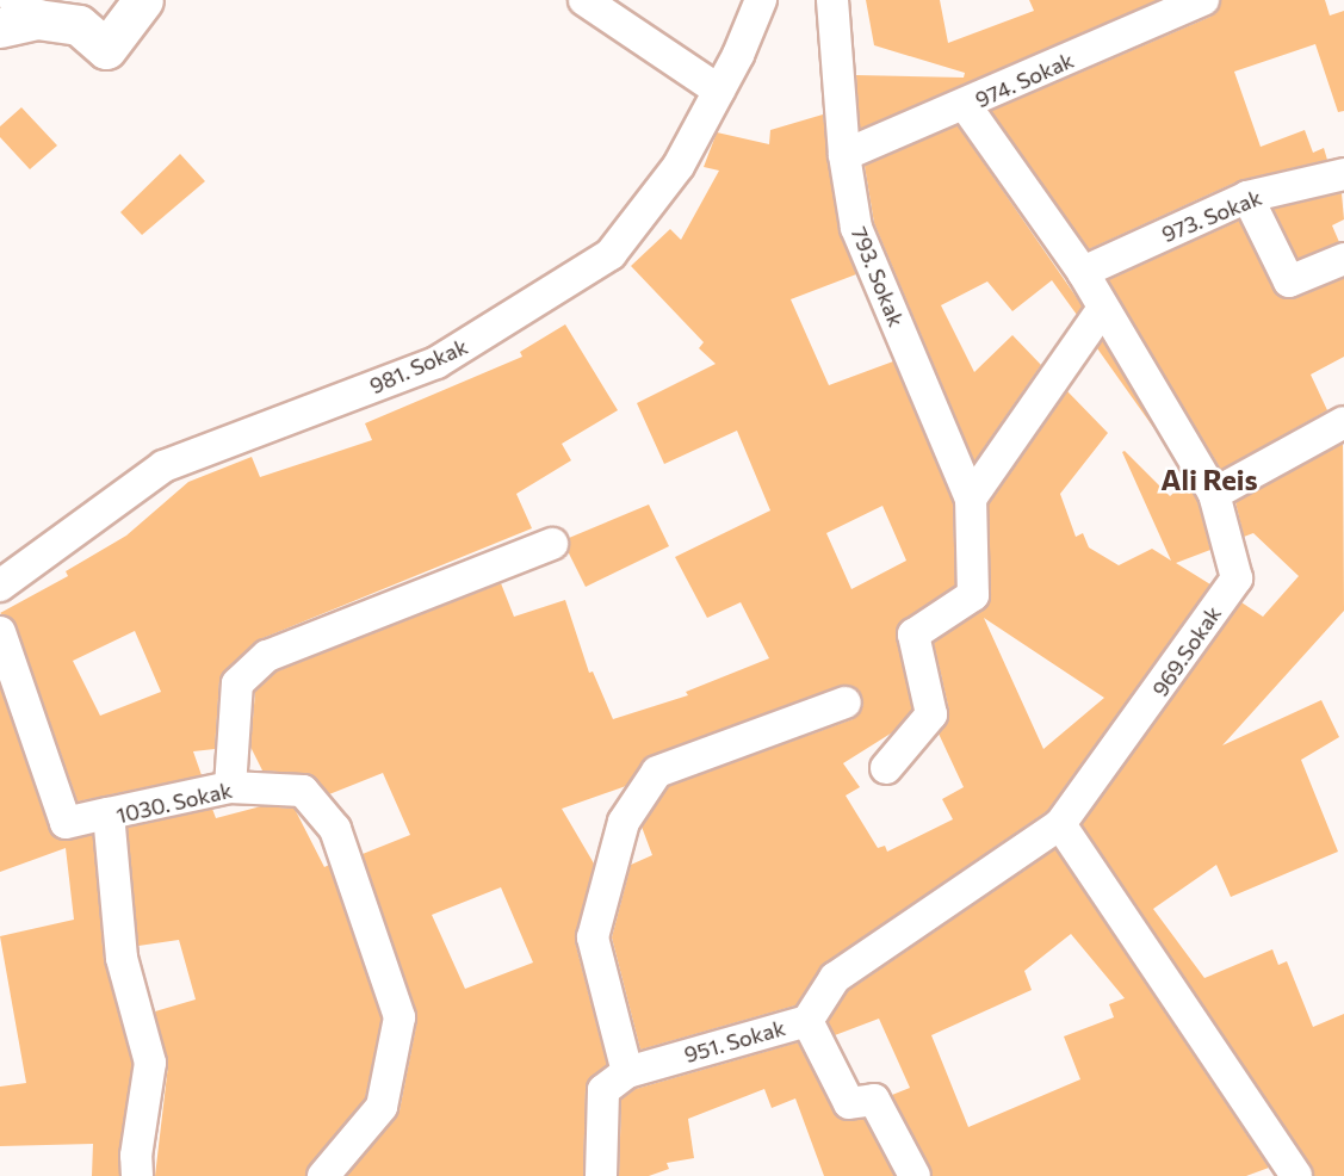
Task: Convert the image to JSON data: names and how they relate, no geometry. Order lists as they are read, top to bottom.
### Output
{
  "streets": {
    "street": [
      "974. Sokak",
      "973. Sokak",
      "793. Sokak",
      "981. Sokak",
      "969.Sokak",
      "1030. Sokak",
      "951. Sokak"
    ]
  },
  "crossings": [
    ["974. Sokak", "793. Sokak"],
    ["974. Sokak", "969.Sokak"],
    ["973. Sokak", "969.Sokak"],
    ["969.Sokak", "951. Sokak"]
  ],
  "districts": ["Ali Reis"]
}
